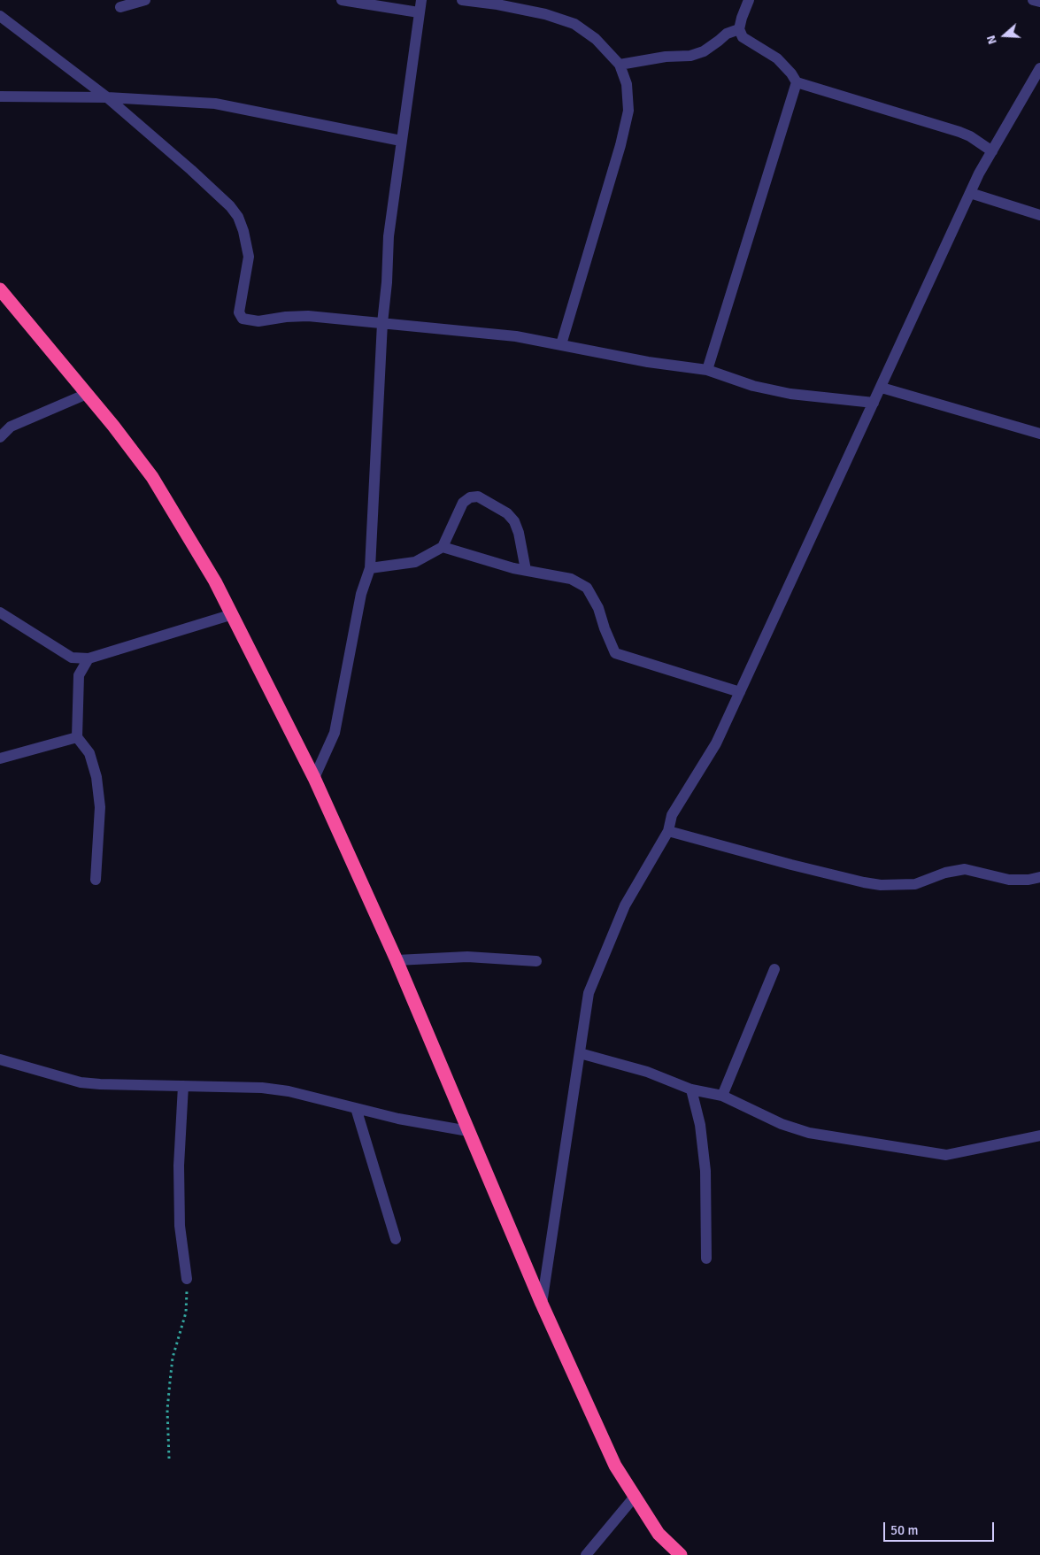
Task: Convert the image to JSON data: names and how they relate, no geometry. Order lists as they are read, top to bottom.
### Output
{
  "scale_bar": "50 m",
  "north": "left"
}
